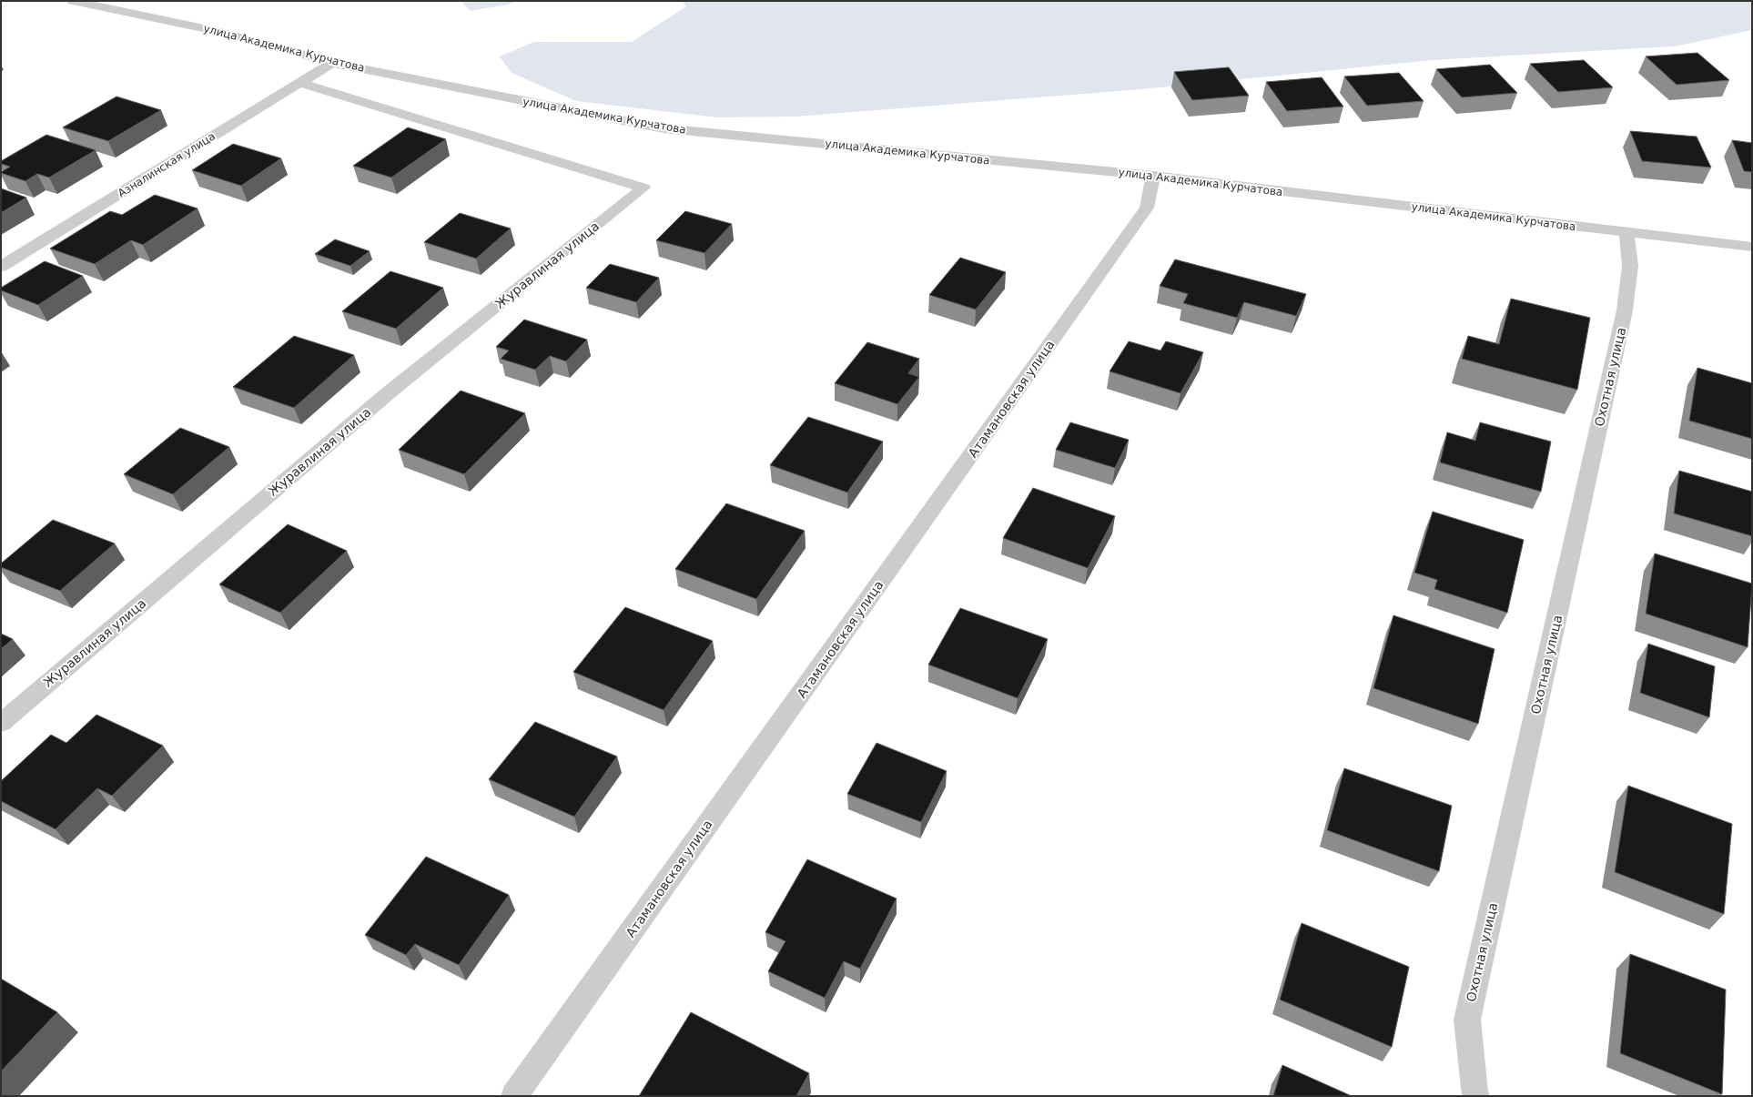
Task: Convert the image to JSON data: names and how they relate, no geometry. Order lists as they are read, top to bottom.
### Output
{
  "streets": {
    "street": [
      "улица Академика Курчатова",
      "Азналинская улица",
      "Журавлиная улица",
      "Охотная улица",
      "Атамановская улица"
    ]
  },
  "crossings": [
    ["улица Академика Курчатова", "Азналинская улица"],
    ["улица Академика Курчатова", "Охотная улица"],
    ["улица Академика Курчатова", "Атамановская улица"],
    ["Азналинская улица", "Журавлиная улица"]
  ]
}
